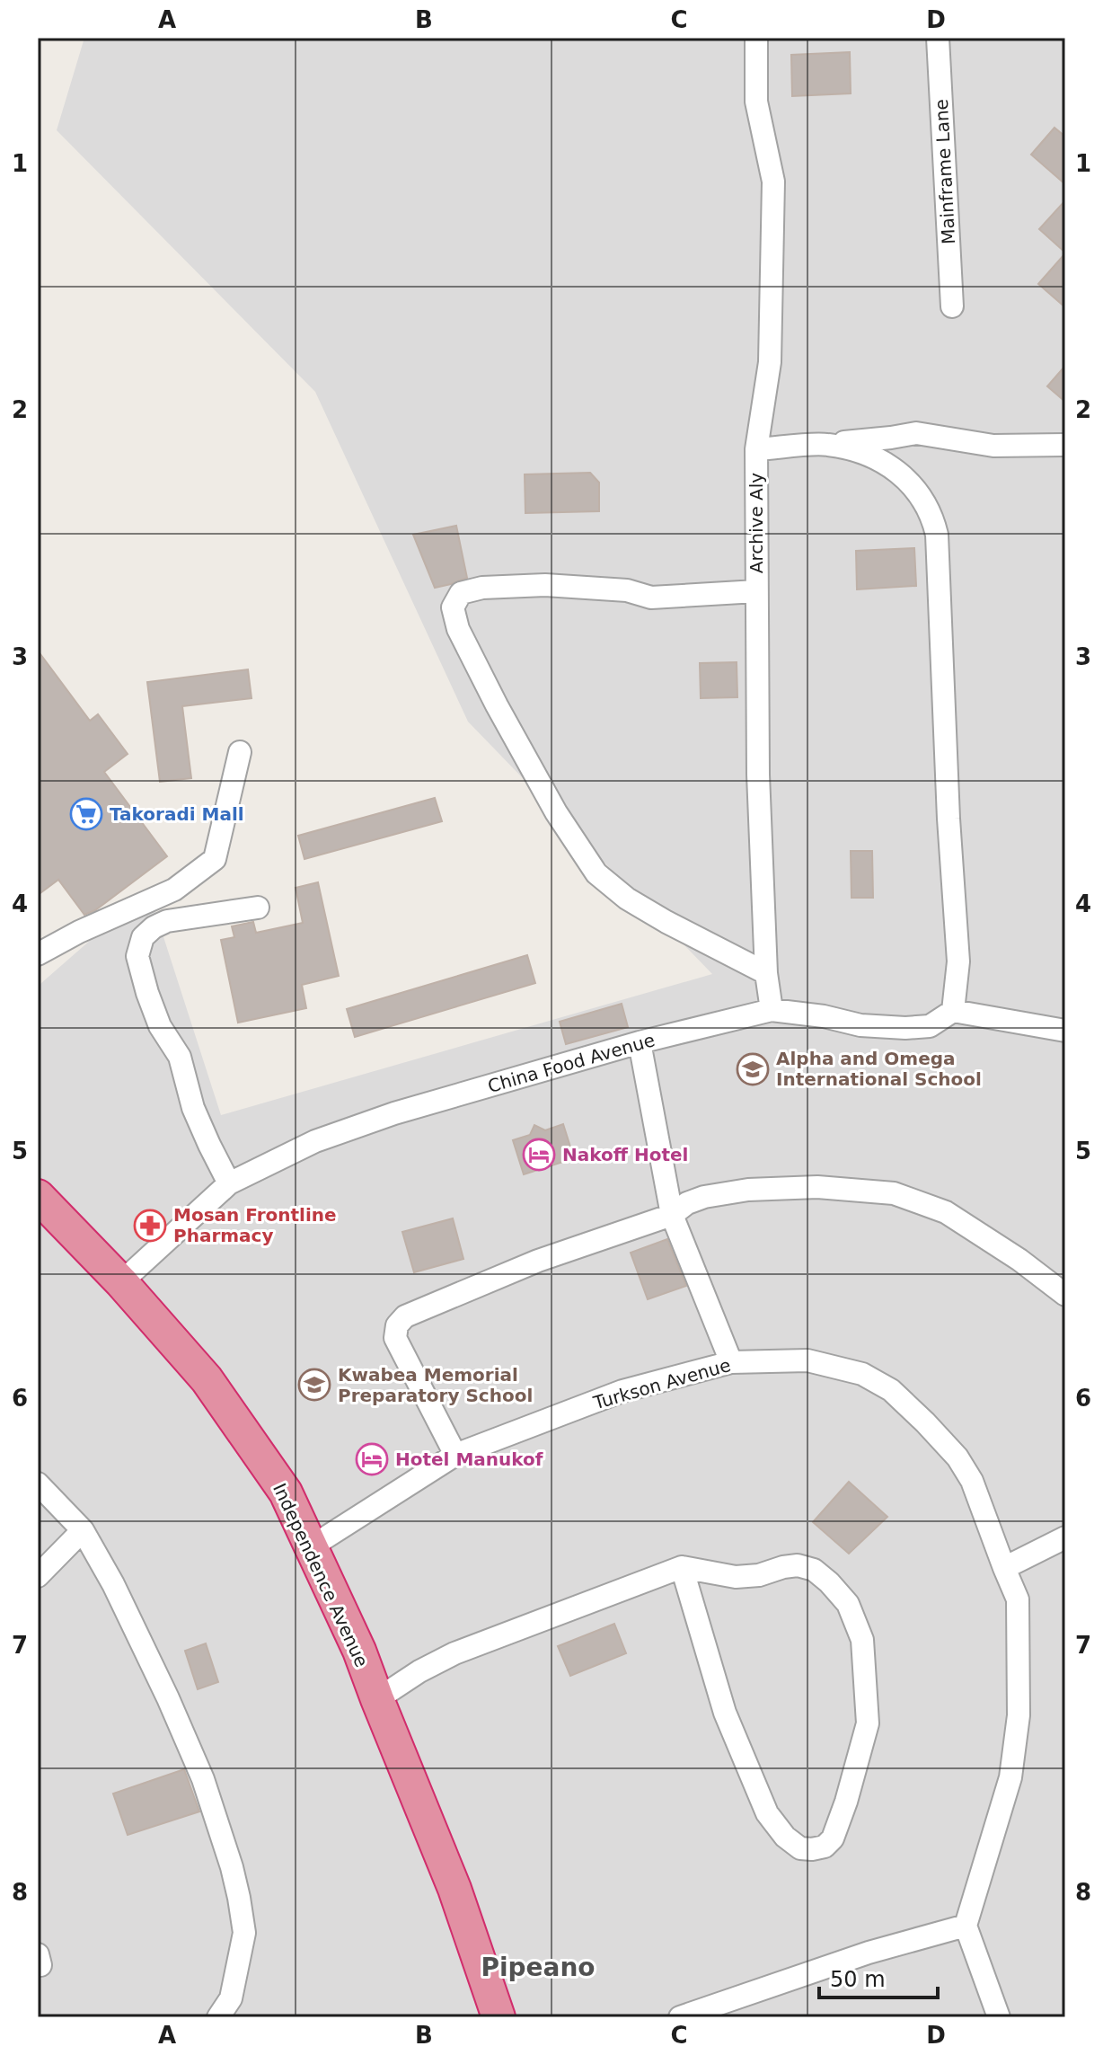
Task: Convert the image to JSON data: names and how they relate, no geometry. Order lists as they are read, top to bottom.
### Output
{
  "streets": {
    "highway": ["Independence Avenue"],
    "street": [
      "Mainframe Lane",
      "Archive Aly",
      "China Food Avenue",
      "Turkson Avenue"
    ]
  },
  "crossings": [
    ["Archive Aly", "China Food Avenue"],
    ["China Food Avenue", "Independence Avenue"],
    ["Turkson Avenue", "Independence Avenue"]
  ],
  "districts": ["Pipeano"],
  "places": {
    "supermarket": ["Takoradi Mall"],
    "school or university": ["Alpha and Omega International School", "Kwabea Memorial Preparatory School"],
    "hotel": ["Nakoff Hotel", "Hotel Manukof"],
    "pharmacy": ["Mosan Frontline Pharmacy"]
  },
  "scale_bar": "50 m",
  "grid": {
    "columns": [
      "A",
      "B",
      "C",
      "D"
    ],
    "rows": [
      "1",
      "2",
      "3",
      "4",
      "5",
      "6",
      "7",
      "8"
    ]
  }
}
